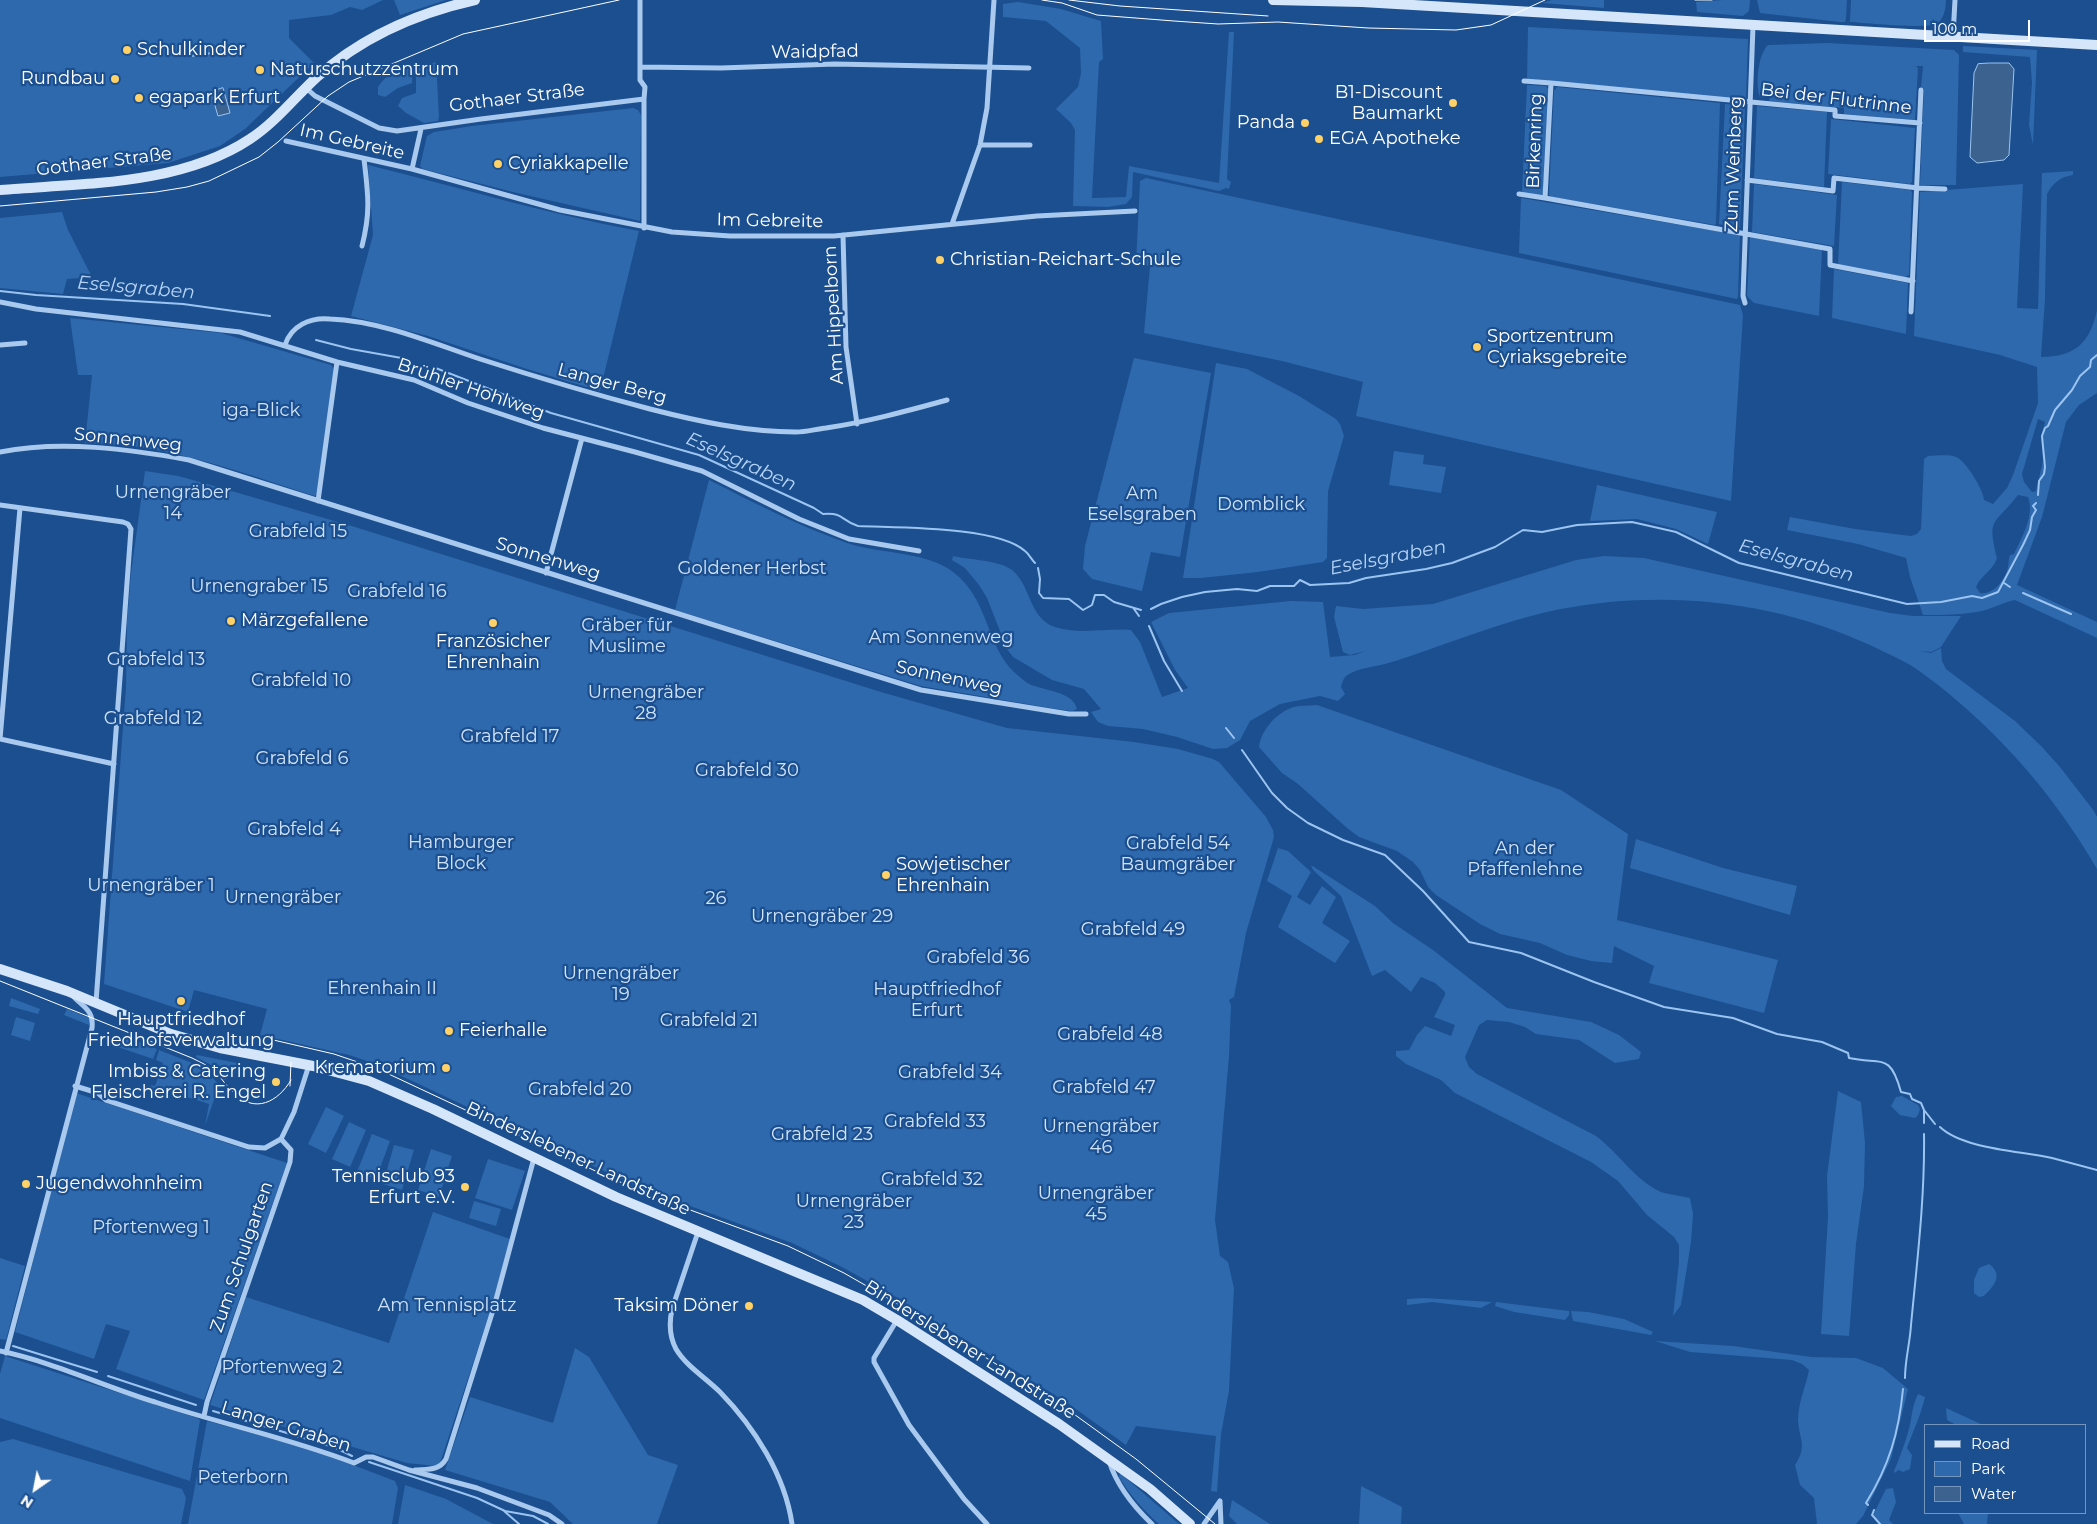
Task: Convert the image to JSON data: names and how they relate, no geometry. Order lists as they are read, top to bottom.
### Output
{
  "streets": {
    "main road": ["Gothaer Straße", "Binderslebener Landstraße"],
    "street": [
      "Waidpfad",
      "Bei der Flutrinne",
      "Birkenring",
      "Im Gebreite",
      "Zum Weinberg",
      "Am Hippelborn",
      "Langer Berg",
      "Brühler Hohlweg",
      "Sonnenweg",
      "Zum Schulgarten",
      "Langer Graben"
    ]
  },
  "crossings": [
    ["Gothaer Straße", "Im Gebreite"],
    ["Bei der Flutrinne", "Birkenring"],
    ["Bei der Flutrinne", "Zum Weinberg"],
    ["Birkenring", "Zum Weinberg"],
    ["Im Gebreite", "Am Hippelborn"],
    ["Am Hippelborn", "Langer Berg"],
    ["Langer Berg", "Brühler Hohlweg"],
    ["Zum Schulgarten", "Langer Graben"]
  ],
  "water": ["Eselsgraben"],
  "parks": [
    "iga-Blick",
    "Urnengräber 14",
    "Am Eselsgraben",
    "Domblick",
    "Grabfeld 15",
    "Goldener Herbst",
    "Urnengraber 15",
    "Grabfeld 16",
    "Gräber für Muslime",
    "Am Sonnenweg",
    "Grabfeld 13",
    "Grabfeld 10",
    "Urnengräber 28",
    "Grabfeld 12",
    "Grabfeld 17",
    "Grabfeld 6",
    "Grabfeld 30",
    "Grabfeld 4",
    "Hamburger Block",
    "Grabfeld 54 Baumgräber",
    "An der Pfaffenlehne",
    "Urnengräber 1",
    "Urnengräber",
    "26",
    "Urnengräber 29",
    "Grabfeld 49",
    "Grabfeld 36",
    "Urnengräber 19",
    "Ehrenhain II",
    "Hauptfriedhof Erfurt",
    "Grabfeld 21",
    "Grabfeld 48",
    "Grabfeld 34",
    "Grabfeld 47",
    "Grabfeld 20",
    "Grabfeld 33",
    "Urnengräber 46",
    "Grabfeld 23",
    "Grabfeld 32",
    "Urnengräber 45",
    "Urnengräber 23",
    "Pfortenweg 1",
    "Am Tennisplatz",
    "Pfortenweg 2",
    "Peterborn"
  ],
  "places": [
    "Schulkinder",
    "Naturschutzzentrum",
    "Rundbau",
    "egapark Erfurt",
    "B1-Discount Baumarkt",
    "Panda",
    "EGA Apotheke",
    "Cyriakkapelle",
    "Christian-Reichart-Schule",
    "Sportzentrum Cyriaksgebreite",
    "Märzgefallene",
    "Französicher Ehrenhain",
    "Sowjetischer Ehrenhain",
    "Hauptfriedhof Friedhofsverwaltung",
    "Feierhalle",
    "Krematorium",
    "Imbiss & Catering Fleischerei R. Engel",
    "Jugendwohnheim",
    "Tennisclub 93 Erfurt e.V.",
    "Taksim Döner"
  ],
  "legend": ["Road", "Park", "Water"],
  "scale_bar": "100 m",
  "north": "bottom left"
}
